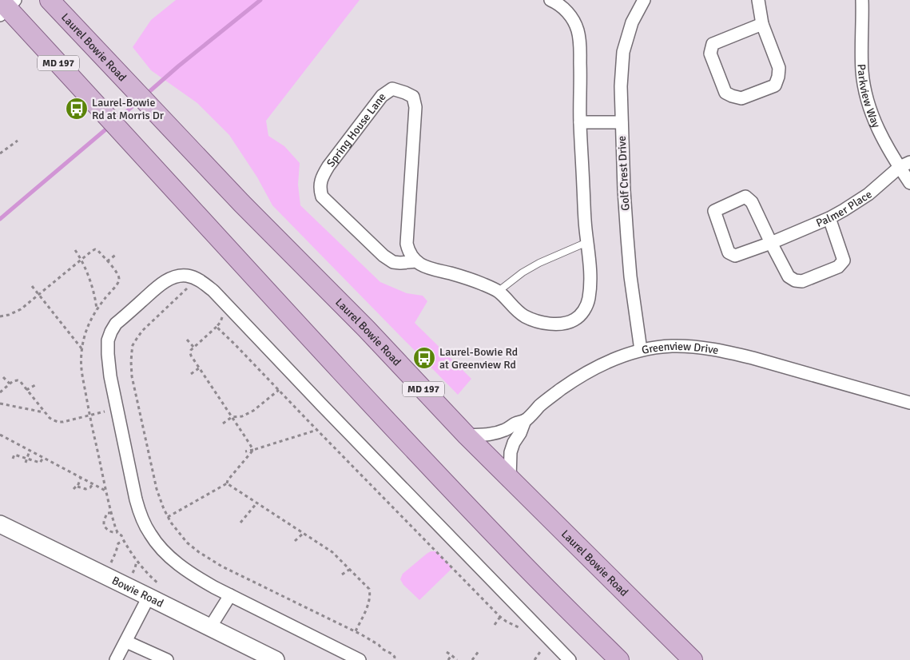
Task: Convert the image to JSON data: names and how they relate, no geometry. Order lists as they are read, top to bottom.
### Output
{
  "streets": {
    "main road": ["Laurel Bowie Road", "MD 197"],
    "street": [
      "Parkview Way",
      "Spring House Lane",
      "Golf Crest Drive",
      "Palmer Place",
      "Greenview Drive",
      "Bowie Road"
    ]
  },
  "crossings": [
    ["Laurel Bowie Road", "Greenview Drive"],
    ["Parkview Way", "Palmer Place"],
    ["Golf Crest Drive", "Greenview Drive"]
  ],
  "places": {
    "bus stop": ["Laurel-Bowie Rd at Morris Dr", "Laurel-Bowie Rd at Greenview Rd"]
  }
}
